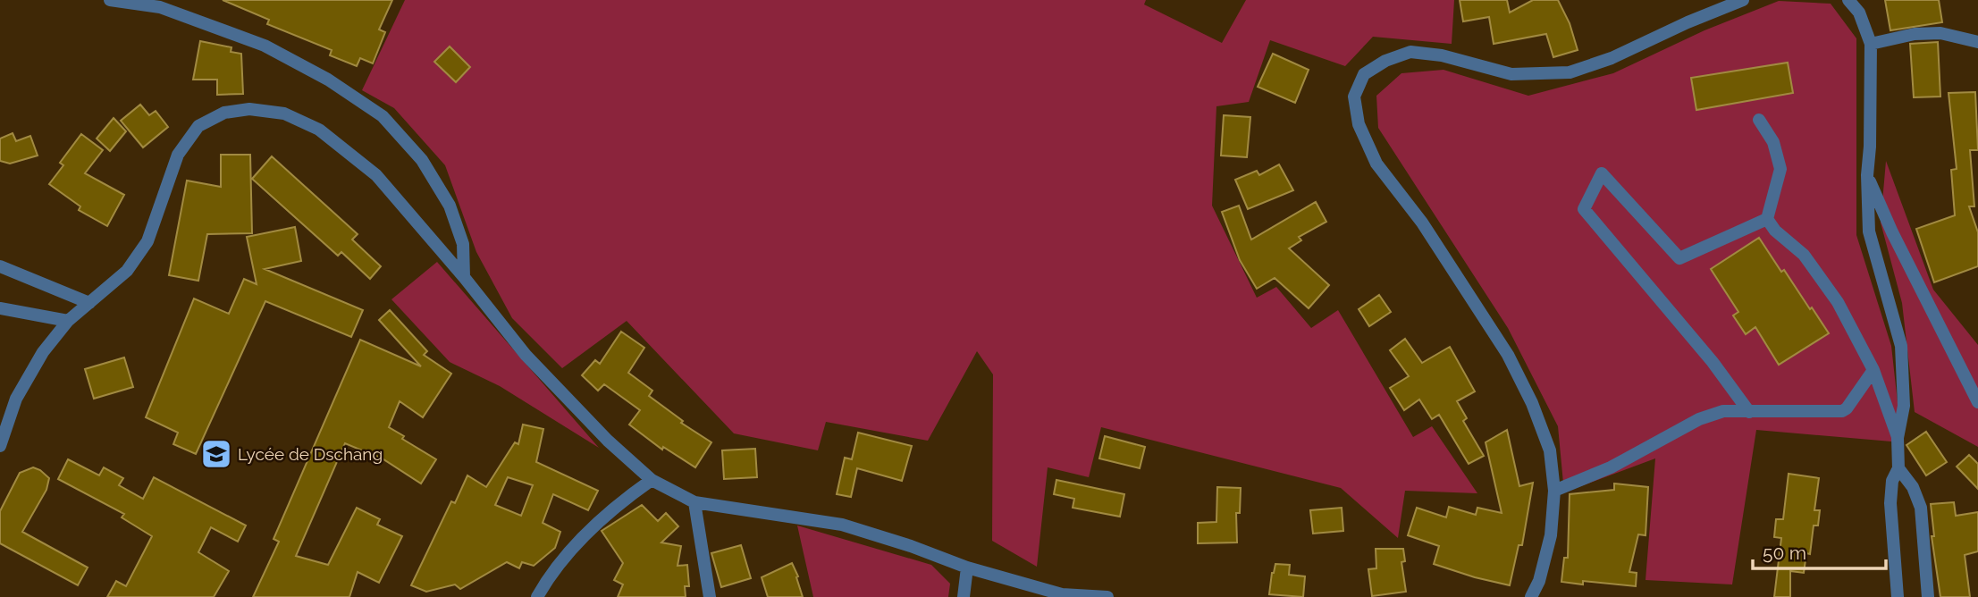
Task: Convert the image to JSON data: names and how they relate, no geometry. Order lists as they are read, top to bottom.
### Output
{
  "places": {
    "school or university": ["Lycée de Dschang"]
  },
  "scale_bar": "50 m"
}
